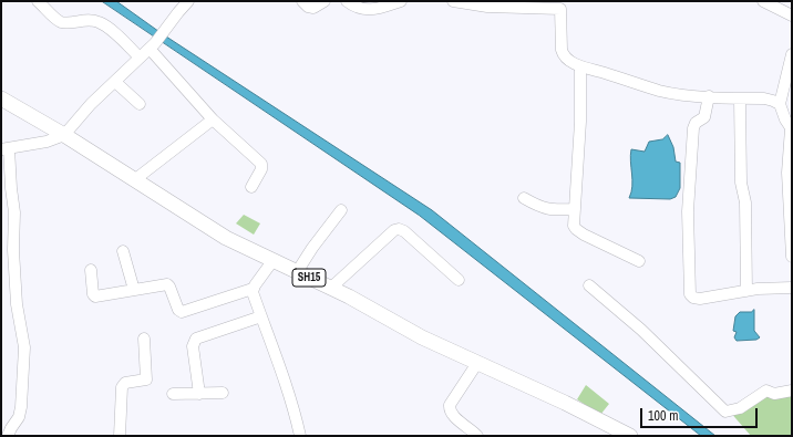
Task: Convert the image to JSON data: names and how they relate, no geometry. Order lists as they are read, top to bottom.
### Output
{
  "streets": {
    "main road": ["SH15"]
  },
  "scale_bar": "100 m"
}
